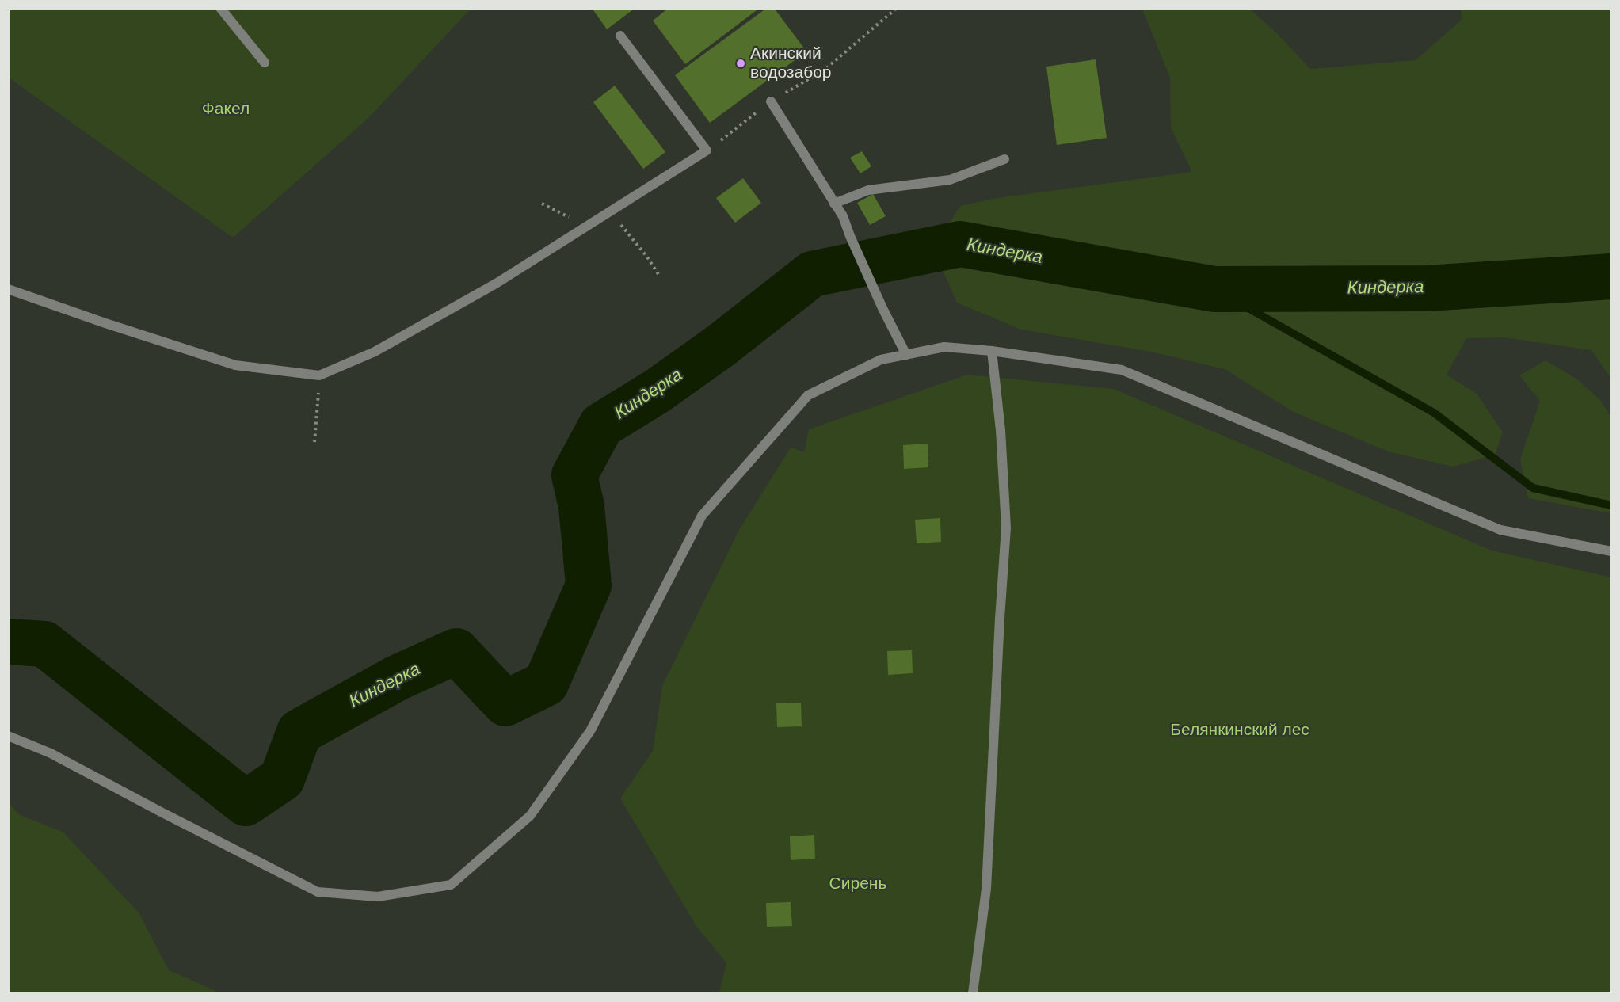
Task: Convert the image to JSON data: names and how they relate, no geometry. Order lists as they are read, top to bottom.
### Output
{
  "water": ["Киндерка"],
  "parks": ["Факел", "Белянкинский лес", "Сирень"],
  "places": ["Акинский водозабор"]
}
